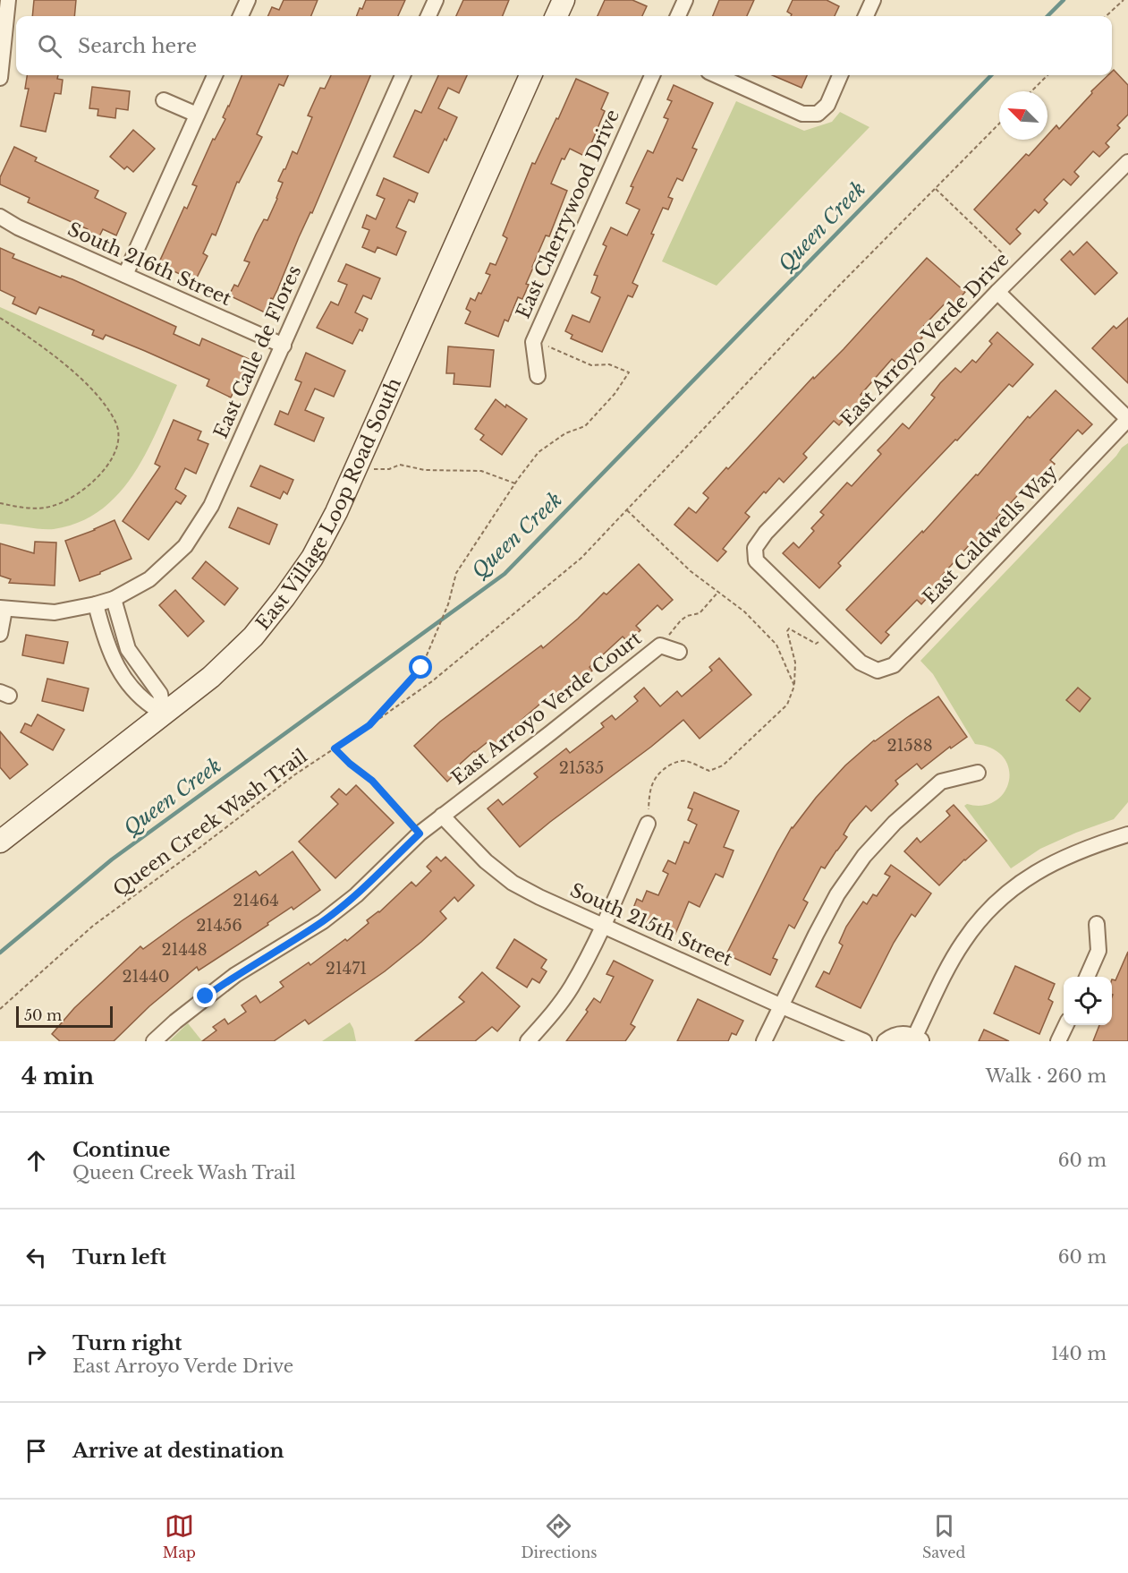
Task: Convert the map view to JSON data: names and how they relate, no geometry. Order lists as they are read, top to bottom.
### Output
{
  "streets": {
    "street": [
      "East Cherrywood Drive",
      "South 216th Street",
      "East Arroyo Verde Drive",
      "East Calle de Flores",
      "East Village Loop Road South",
      "East Caldwells Way",
      "East Arroyo Verde Court",
      "South 215th Street"
    ],
    "path": ["Queen Creek Wash Trail"]
  },
  "crossings": [
    ["East Cherrywood Drive", "Queen Creek Wash Trail"],
    ["South 216th Street", "East Calle de Flores"],
    ["East Arroyo Verde Drive", "East Caldwells Way"],
    ["East Arroyo Verde Court", "South 215th Street"]
  ],
  "water": ["Queen Creek"],
  "house_numbers": [
    "21588",
    "21535",
    "21464",
    "21456",
    "21448",
    "21471",
    "21440"
  ],
  "scale_bar": "50 m",
  "north": "top left",
  "page": {
    "search": "Search here",
    "scale": "50 m",
    "heading": ["4 min", "Walk · 260 m"],
    "list": [
      ["Continue", "Queen Creek Wash Trail", "60 m"],
      ["Turn left", "60 m"],
      ["Turn right", "East Arroyo Verde Drive", "140 m"],
      "Arrive at destination"
    ],
    "nav": ["Map", "Directions", "Saved"]
  }
}
